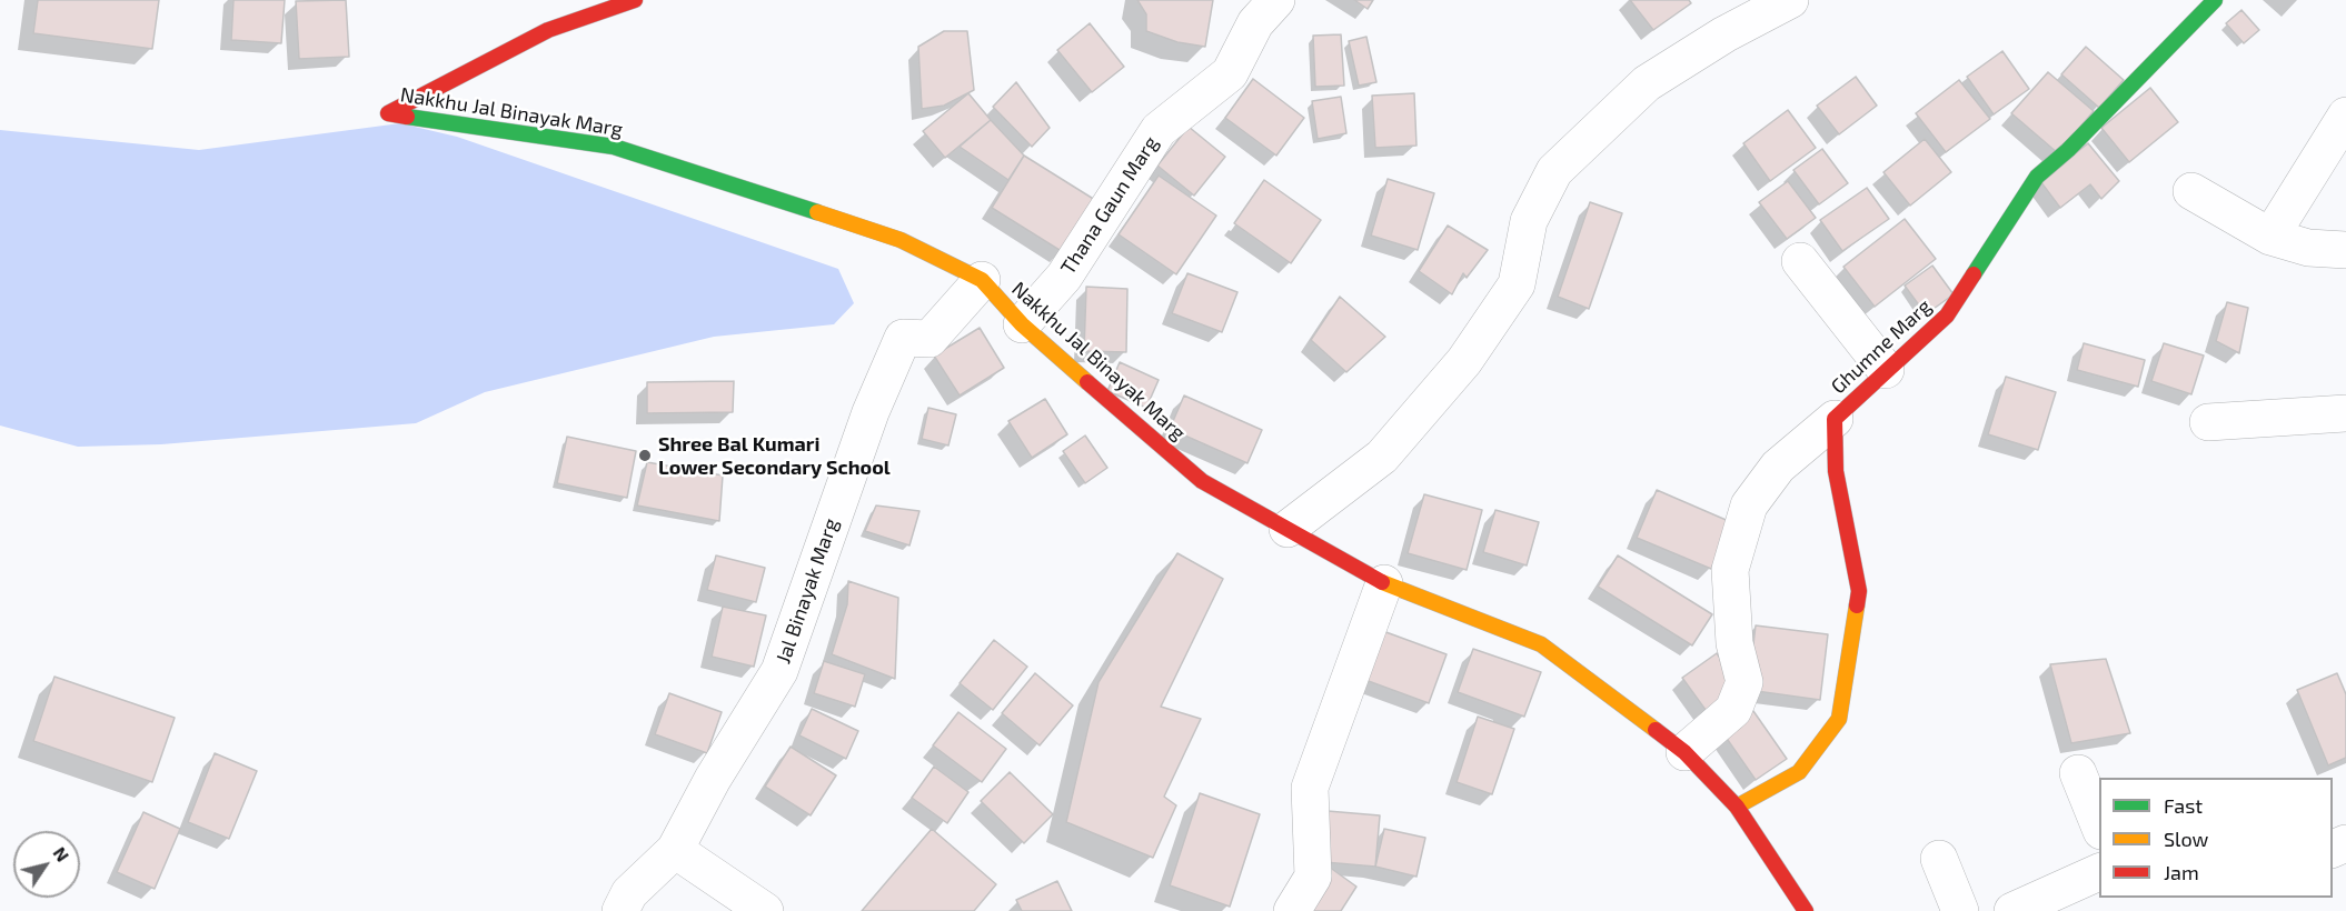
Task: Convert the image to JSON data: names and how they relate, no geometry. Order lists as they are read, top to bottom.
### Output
{
  "streets": {
    "street": [
      "Nakkhu Jal Binayak Marg",
      "Thana Gaun Marg",
      "Ghumne Marg",
      "Jal Binayak Marg"
    ]
  },
  "crossings": [
    ["Nakkhu Jal Binayak Marg", "Thana Gaun Marg"],
    ["Nakkhu Jal Binayak Marg", "Ghumne Marg"],
    ["Nakkhu Jal Binayak Marg", "Jal Binayak Marg"]
  ],
  "places": ["Shree Bal Kumari Lower Secondary School"],
  "legend": ["Fast", "Slow", "Jam"],
  "north": "top right"
}
